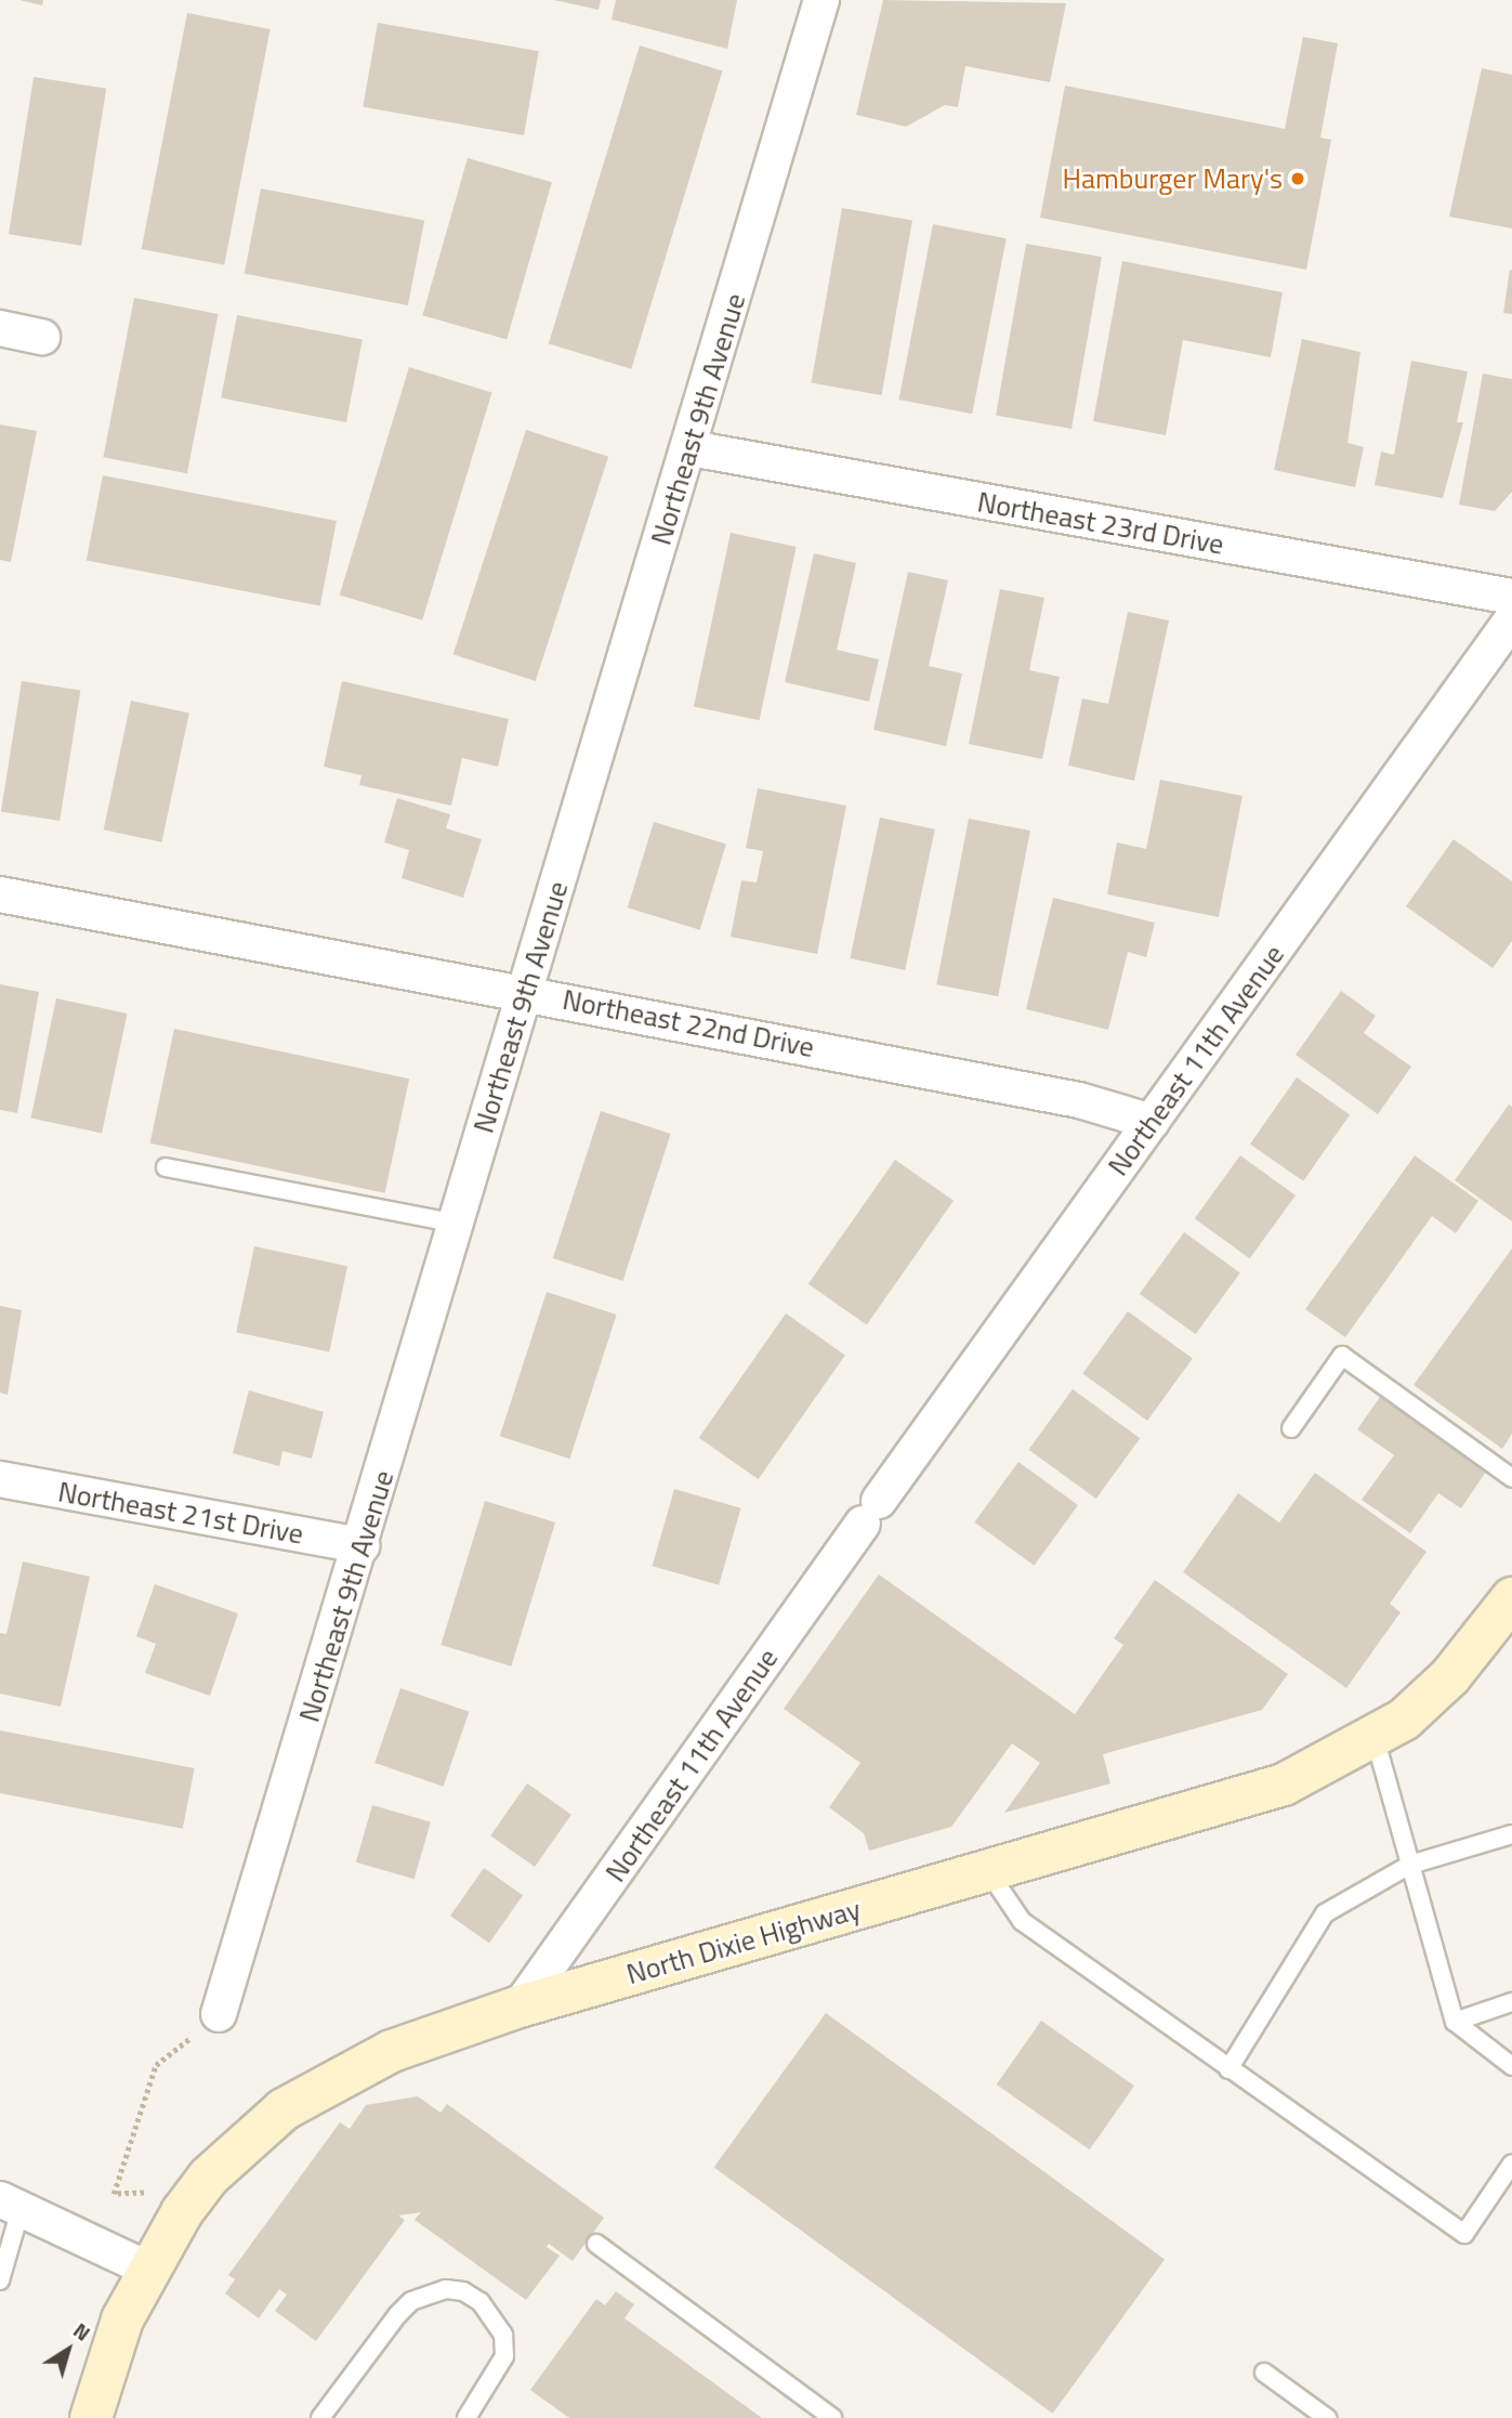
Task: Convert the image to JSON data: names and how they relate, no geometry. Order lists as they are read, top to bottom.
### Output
{
  "streets": {
    "street": [
      "Northeast 9th Avenue",
      "Northeast 23rd Drive",
      "Northeast 22nd Drive",
      "Northeast 11th Avenue",
      "Northeast 21st Drive",
      "North Dixie Highway"
    ]
  },
  "crossings": [
    ["Northeast 9th Avenue", "Northeast 23rd Drive"],
    ["Northeast 9th Avenue", "Northeast 22nd Drive"],
    ["Northeast 9th Avenue", "Northeast 21st Drive"],
    ["Northeast 22nd Drive", "Northeast 11th Avenue"],
    ["Northeast 11th Avenue", "North Dixie Highway"]
  ],
  "places": ["Hamburger Mary's"],
  "north": "top right"
}
